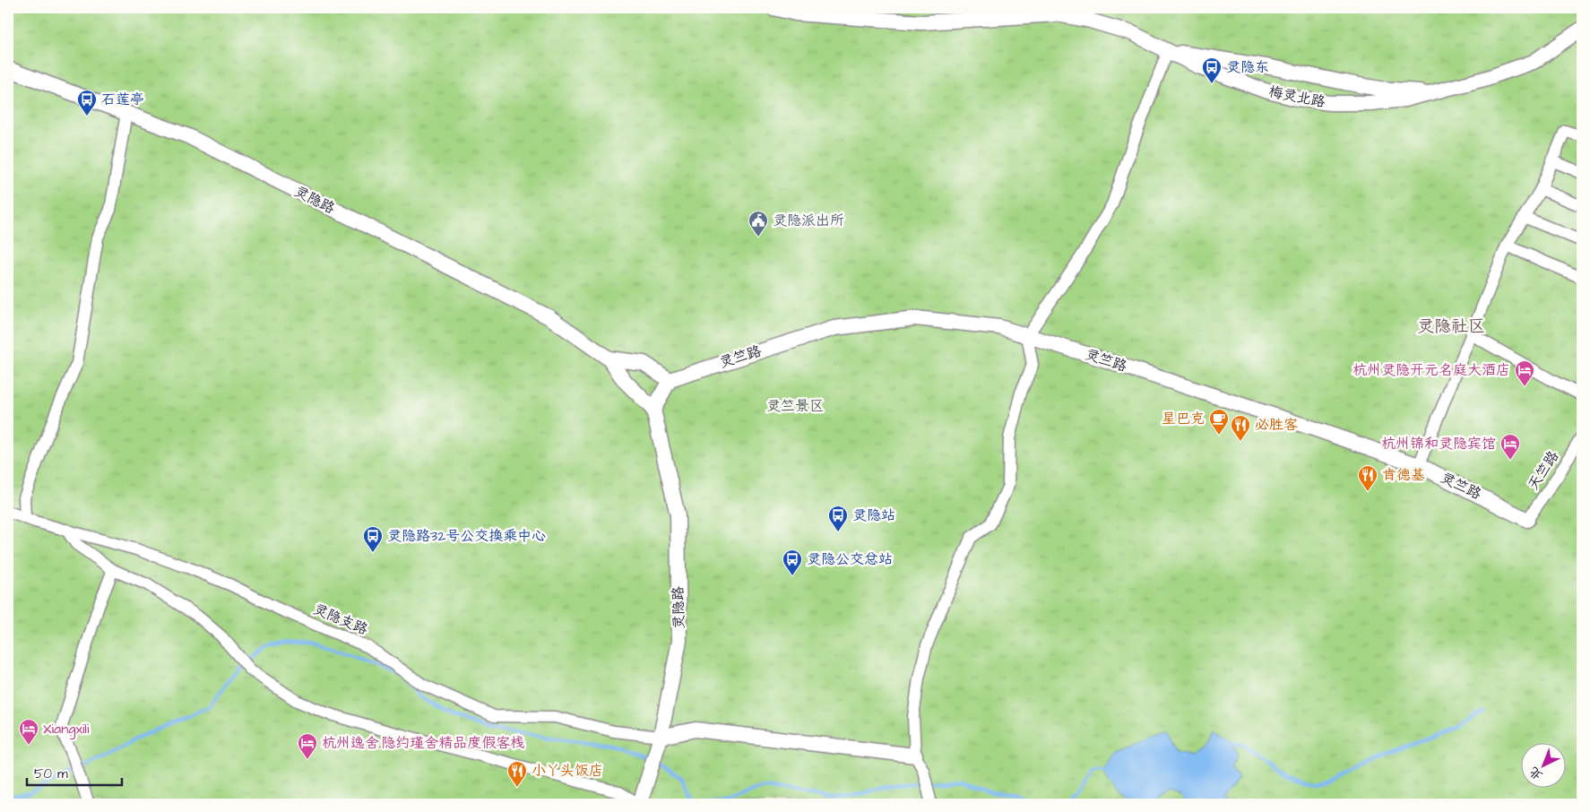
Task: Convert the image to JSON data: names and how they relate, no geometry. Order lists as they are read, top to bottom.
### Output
{
  "streets": {
    "main road": ["梅灵北路", "灵隐路", "灵竺路"],
    "street": ["天竺路", "灵隐支路"]
  },
  "crossings": [
    ["灵隐路", "灵隐支路"],
    ["灵竺路", "天竺路"]
  ],
  "districts": ["灵隐社区"],
  "parks": ["灵竺景区"],
  "places": {
    "bus stop": [
      "灵隐东",
      "石莲亭",
      "灵隐站",
      "灵隐路32号公交换乘中心",
      "灵隐公交总站"
    ],
    "public building": ["灵隐派出所"],
    "hotel": [
      "杭州灵隐开元名庭大酒店",
      "杭州锦和灵隐宾馆",
      "Xiangxili",
      "杭州逸舍.隐约瑾舍精品度假客栈"
    ],
    "cafe": ["星巴克"],
    "restaurant": ["必胜客", "肯德基", "小丫头饭店"]
  },
  "scale_bar": "50 m",
  "north": "bottom left"
}
